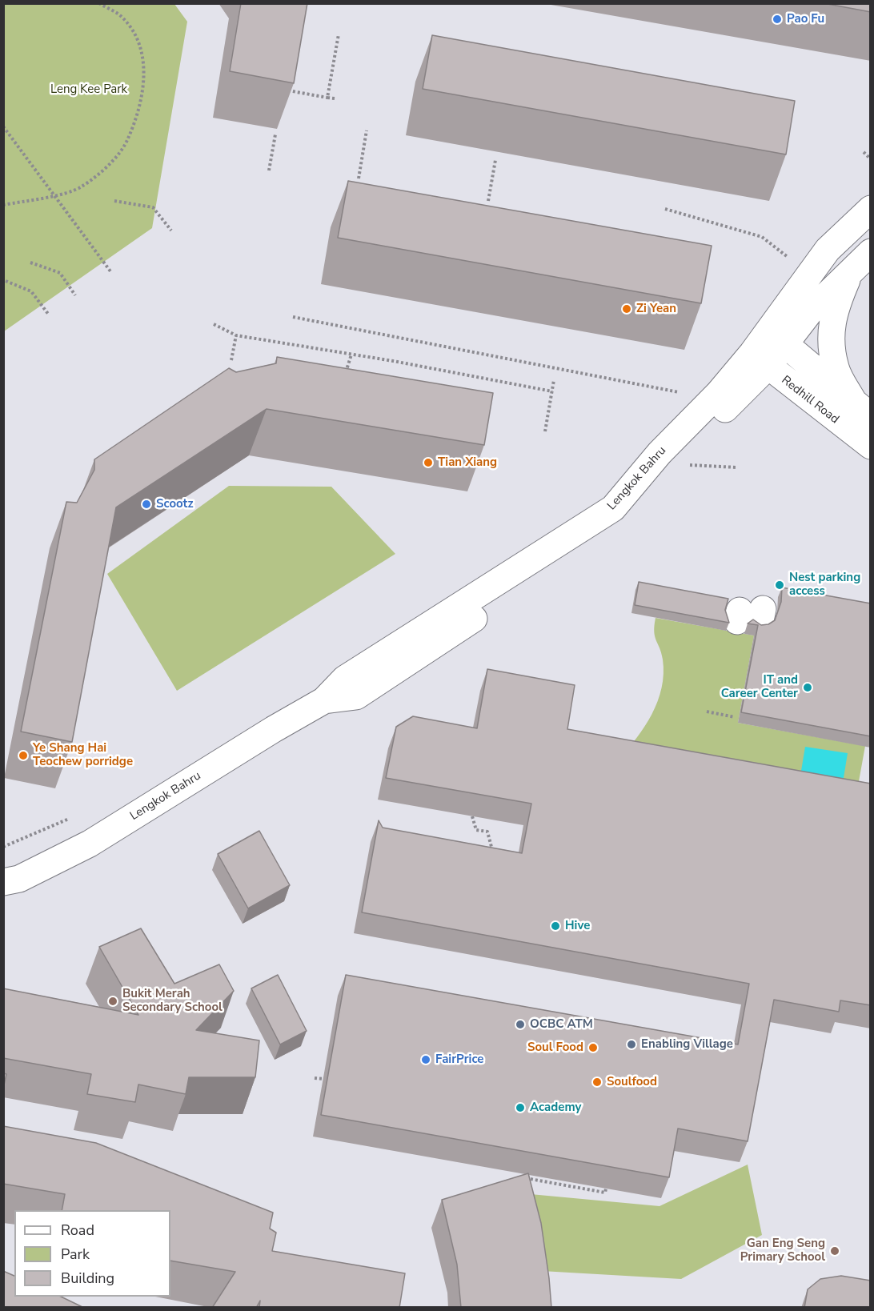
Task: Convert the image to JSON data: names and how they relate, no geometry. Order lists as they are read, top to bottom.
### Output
{
  "streets": {
    "street": ["Redhill Road", "Lengkok Bahru"]
  },
  "crossings": [
    ["Redhill Road", "Lengkok Bahru"]
  ],
  "parks": ["Leng Kee Park"],
  "places": [
    "Pao Fu",
    "Zi Yean",
    "Tian Xiang",
    "Scootz",
    "Nest parking access",
    "IT and Career Center",
    "Ye Shang Hai Teochew porridge",
    "Hive",
    "Bukit Merah Secondary School",
    "OCBC ATM",
    "Enabling Village",
    "Soul Food",
    "FairPrice",
    "Soulfood",
    "Academy",
    "Gan Eng Seng Primary School"
  ],
  "legend": ["Road", "Park", "Building"]
}
